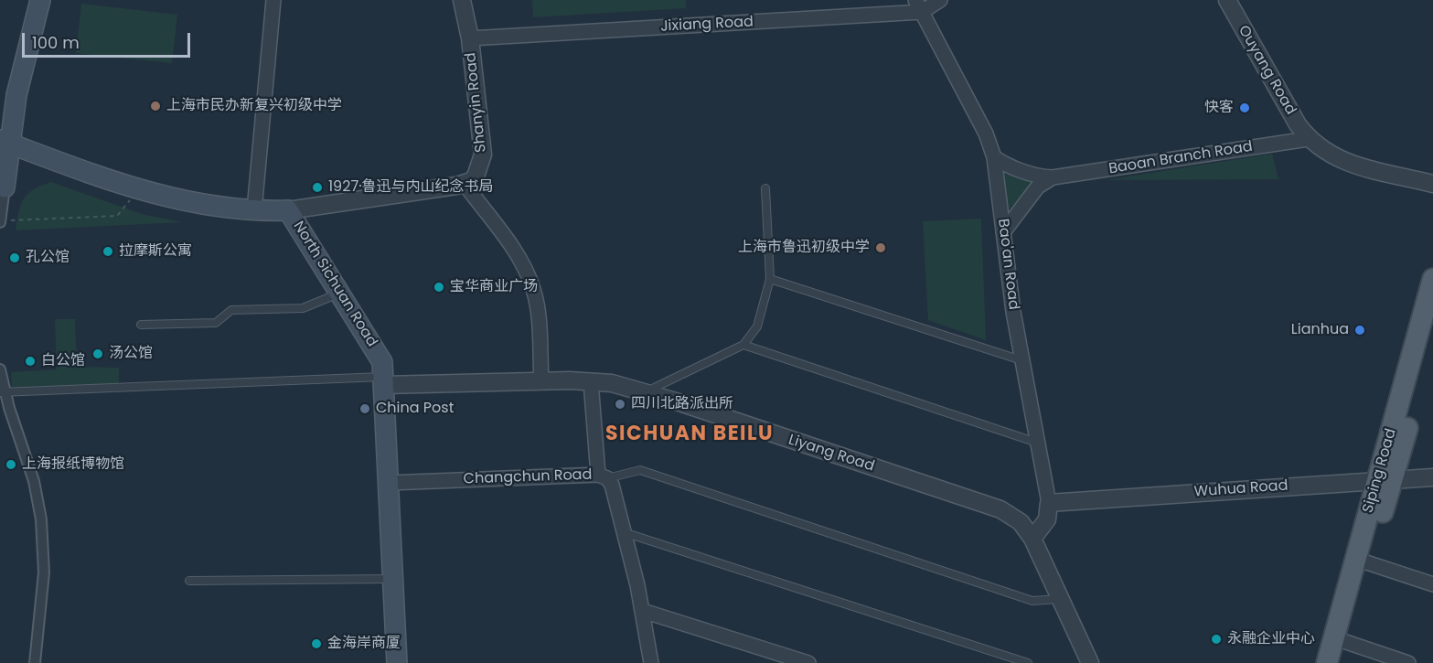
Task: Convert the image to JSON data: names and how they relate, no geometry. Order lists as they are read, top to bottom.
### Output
{
  "streets": {
    "main road": ["North Sichuan Road", "Siping Road"],
    "street": [
      "Jixiang Road",
      "Ouyang Road",
      "Shanyin Road",
      "Baoan Branch Road",
      "Bao'an Road",
      "Liyang Road",
      "Changchun Road",
      "Wuhua Road"
    ]
  },
  "crossings": [
    ["Jixiang Road", "Shanyin Road"],
    ["Jixiang Road", "Bao'an Road"],
    ["Ouyang Road", "Baoan Branch Road"],
    ["Baoan Branch Road", "Bao'an Road"],
    ["Bao'an Road", "Liyang Road"],
    ["Bao'an Road", "Wuhua Road"],
    ["North Sichuan Road", "Liyang Road"],
    ["North Sichuan Road", "Changchun Road"],
    ["Siping Road", "Wuhua Road"]
  ],
  "districts": ["SICHUAN BEILU"],
  "places": [
    "上海市民办新复兴初级中学",
    "快客",
    "1927·鲁迅与内山纪念书局",
    "上海市鲁迅初级中学",
    "拉摩斯公寓",
    "孔公馆",
    "宝华商业广场",
    "Lianhua",
    "汤公馆",
    "白公馆",
    "四川北路派出所",
    "China Post",
    "上海报纸博物馆",
    "永融企业中心",
    "金海岸商厦"
  ],
  "scale_bar": "100 m"
}
